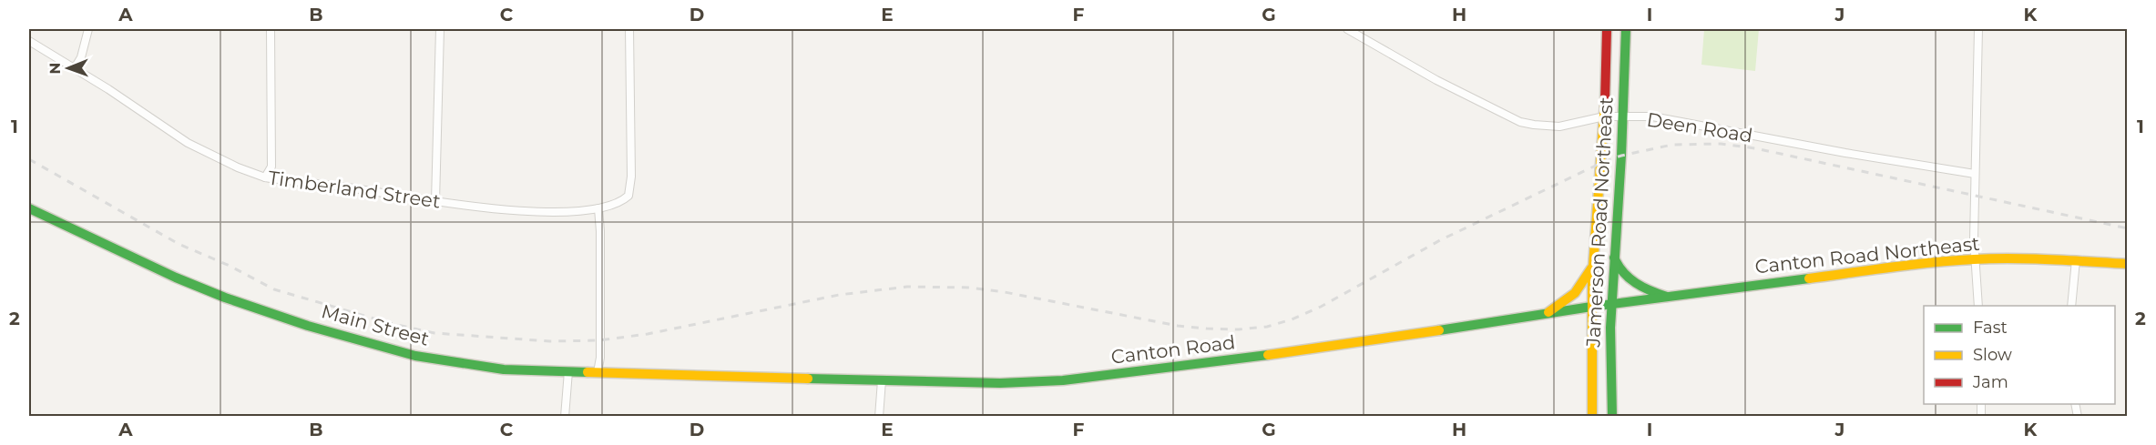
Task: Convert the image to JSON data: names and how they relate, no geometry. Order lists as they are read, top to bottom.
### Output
{
  "streets": {
    "main road": [
      "Jamerson Road Northeast",
      "Canton Road Northeast",
      "Main Street",
      "Canton Road"
    ],
    "street": ["Deen Road", "Timberland Street"]
  },
  "crossings": [
    ["Deen Road", "Jamerson Road Northeast"],
    ["Jamerson Road Northeast", "Canton Road Northeast"],
    ["Jamerson Road Northeast", "Canton Road"],
    ["Canton Road Northeast", "Canton Road"],
    ["Main Street", "Canton Road"]
  ],
  "legend": ["Fast", "Slow", "Jam"],
  "north": "left",
  "grid": {
    "columns": [
      "A",
      "B",
      "C",
      "D",
      "E",
      "F",
      "G",
      "H",
      "I",
      "J",
      "K"
    ],
    "rows": ["1", "2"]
  }
}
